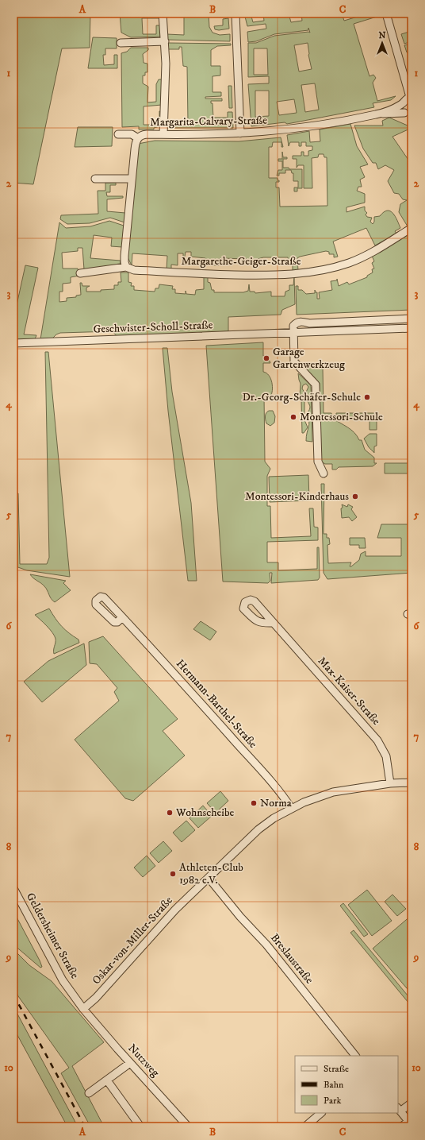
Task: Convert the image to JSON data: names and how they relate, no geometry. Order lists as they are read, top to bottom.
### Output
{
  "streets": {
    "street": [
      "Margarita-Calvary-Straße",
      "Margarethe-Geiger-Straße",
      "Geschwister-Scholl-Straße",
      "Max-Kaiser-Straße",
      "Hermann-Barthel-Straße",
      "Geldersheimer Straße",
      "Oskar-von-Miller-Straße",
      "Breslaustraße",
      "Nutzweg"
    ]
  },
  "crossings": [
    ["Max-Kaiser-Straße", "Oskar-von-Miller-Straße"],
    ["Hermann-Barthel-Straße", "Oskar-von-Miller-Straße"],
    ["Geldersheimer Straße", "Oskar-von-Miller-Straße"],
    ["Geldersheimer Straße", "Nutzweg"],
    ["Oskar-von-Miller-Straße", "Breslaustraße"],
    ["Oskar-von-Miller-Straße", "Nutzweg"]
  ],
  "places": [
    "Garage Gartenwerkzeug",
    "Dr.-Georg-Schäfer-Schule",
    "Montessori-Schule",
    "Montessori-Kinderhaus",
    "Norma",
    "Wohnscheibe",
    "Athleten-Club 1982 e.V."
  ],
  "legend": ["Straße", "Bahn", "Park"],
  "north": "top",
  "grid": {
    "columns": ["A", "B", "C"],
    "rows": [
      "1",
      "2",
      "3",
      "4",
      "5",
      "6",
      "7",
      "8",
      "9",
      "10"
    ]
  }
}
